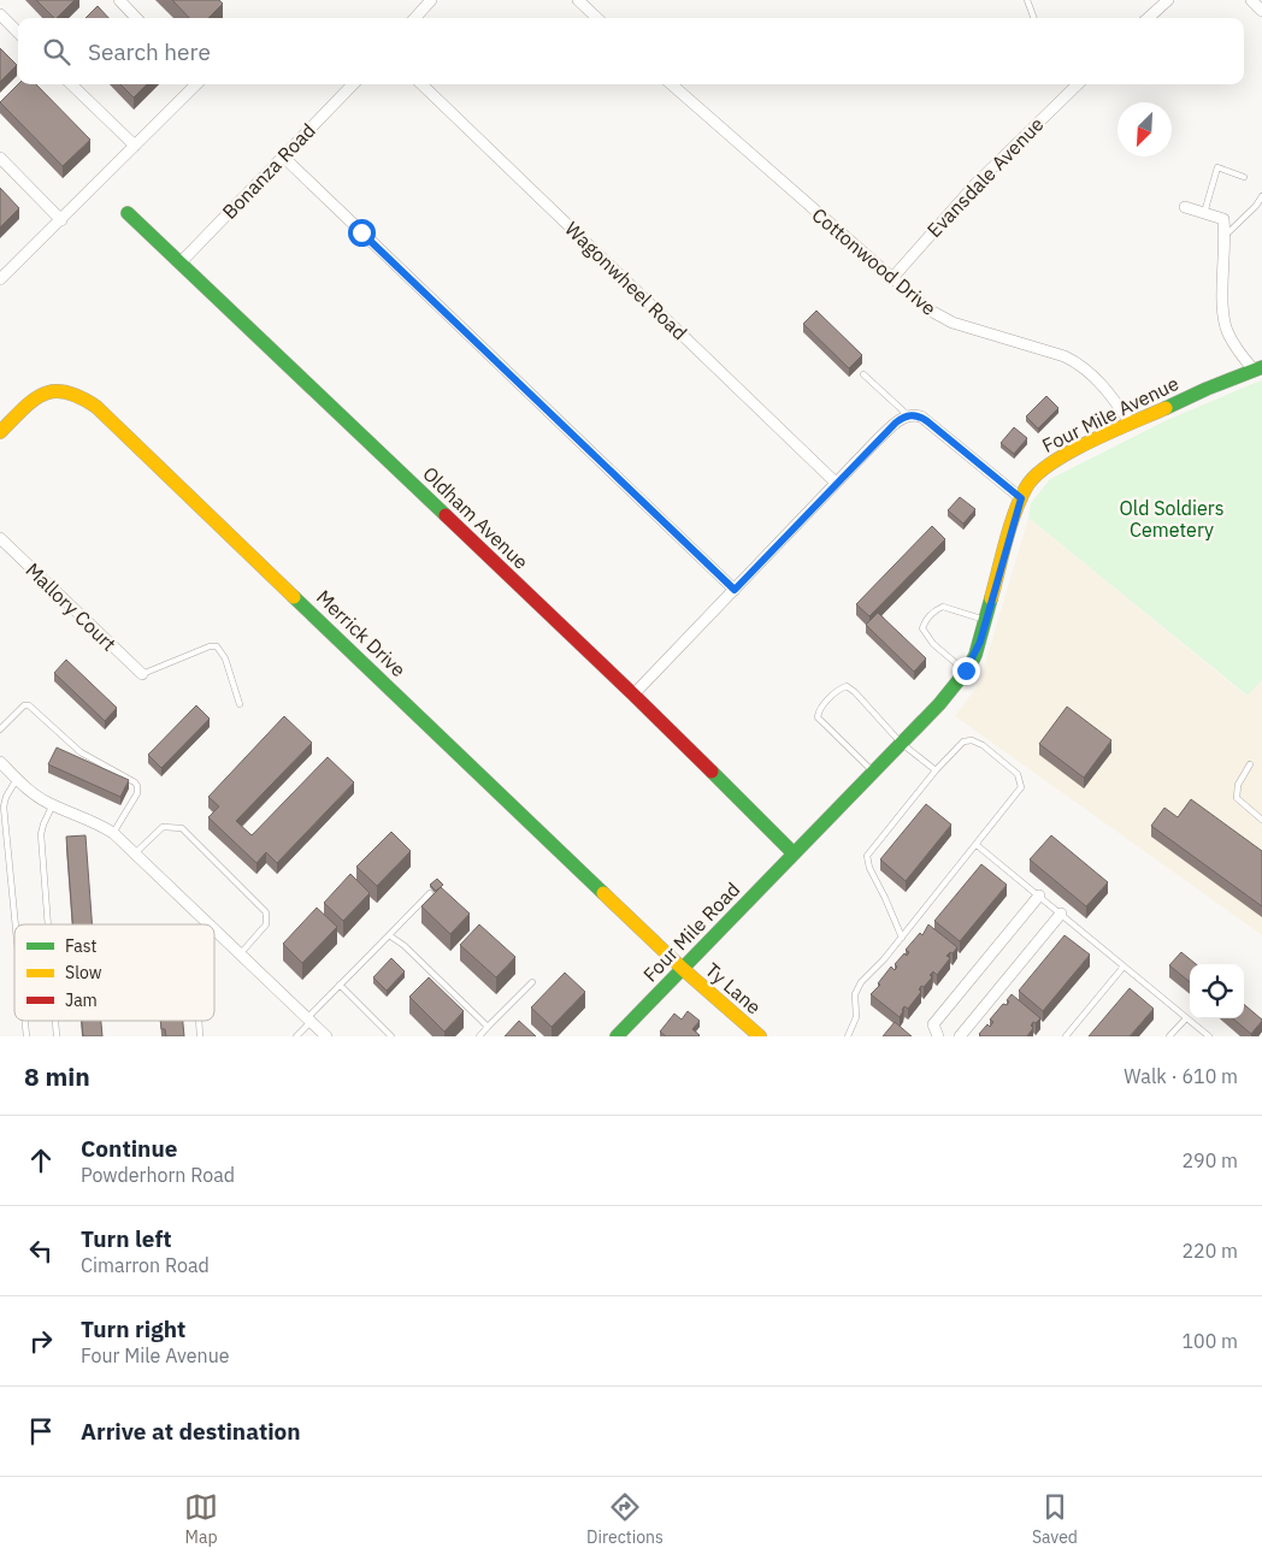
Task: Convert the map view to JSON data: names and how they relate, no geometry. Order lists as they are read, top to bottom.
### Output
{
  "streets": {
    "street": [
      "Bonanza Road",
      "Evansdale Avenue",
      "Cottonwood Drive",
      "Wagonwheel Road",
      "Four Mile Avenue",
      "Oldham Avenue",
      "Mallory Court",
      "Merrick Drive",
      "Four Mile Road",
      "Ty Lane"
    ]
  },
  "crossings": [
    ["Bonanza Road", "Oldham Avenue"],
    ["Evansdale Avenue", "Cottonwood Drive"],
    ["Cottonwood Drive", "Four Mile Avenue"],
    ["Four Mile Avenue", "Oldham Avenue"],
    ["Four Mile Avenue", "Four Mile Road"],
    ["Oldham Avenue", "Four Mile Road"],
    ["Merrick Drive", "Four Mile Road"],
    ["Merrick Drive", "Ty Lane"],
    ["Four Mile Road", "Ty Lane"]
  ],
  "parks": ["Old Soldiers Cemetery"],
  "legend": ["Fast", "Slow", "Jam"],
  "north": "bottom left",
  "page": {
    "search": "Search here",
    "heading": ["8 min", "Walk · 610 m"],
    "list": [
      ["Continue", "Powderhorn Road", "290 m"],
      ["Turn left", "Cimarron Road", "220 m"],
      ["Turn right", "Four Mile Avenue", "100 m"],
      "Arrive at destination"
    ],
    "nav": ["Map", "Directions", "Saved"]
  }
}
